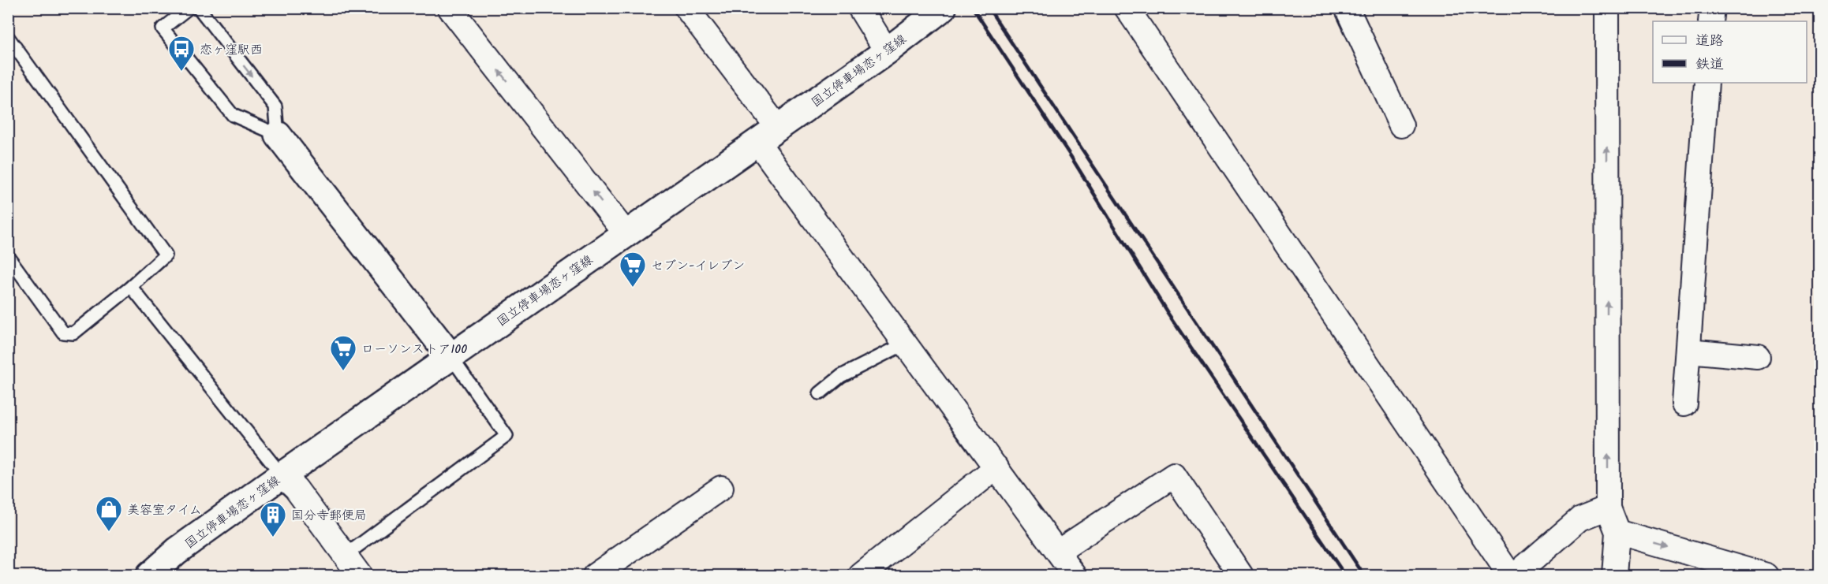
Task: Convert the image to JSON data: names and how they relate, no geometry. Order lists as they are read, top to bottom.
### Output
{
  "streets": {
    "main road": ["国立停車場恋ヶ窪線"]
  },
  "places": {
    "bus stop": ["恋ヶ窪駅西"],
    "supermarket": ["セブン-イレブン", "ローソンストア100"],
    "shop": ["美容室タイム"],
    "building": ["国分寺郵便局"]
  },
  "legend": ["道路", "鉄道"]
}
